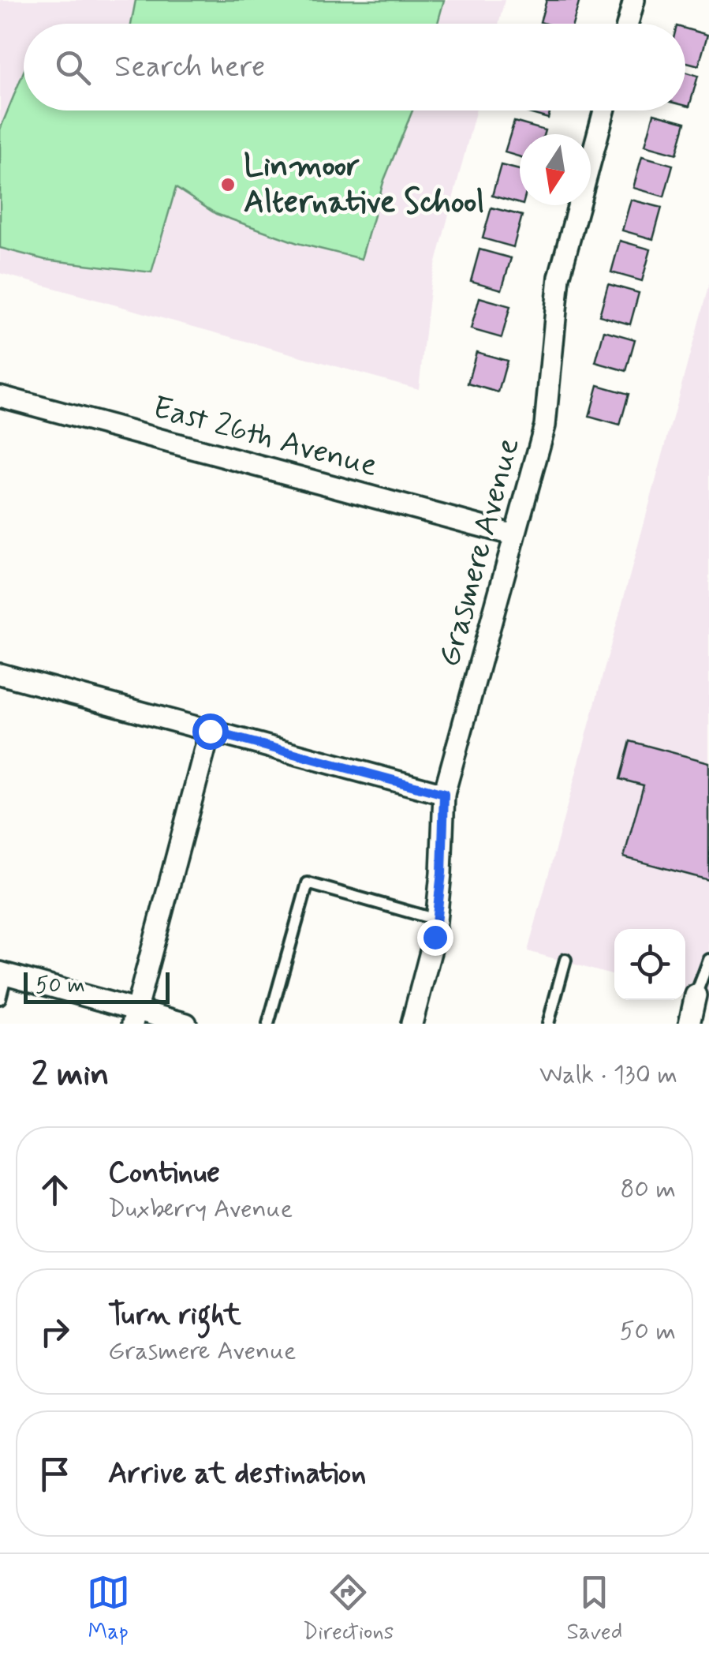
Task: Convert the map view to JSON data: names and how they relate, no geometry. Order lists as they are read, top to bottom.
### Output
{
  "streets": {
    "street": ["East 26th Avenue", "Grasmere Avenue"]
  },
  "crossings": [
    ["East 26th Avenue", "Grasmere Avenue"]
  ],
  "places": ["Linmoor Alternative School"],
  "scale_bar": "50 m",
  "north": "bottom",
  "page": {
    "search": "Search here",
    "scale": "50 m",
    "heading": ["2 min", "Walk · 130 m"],
    "list": [
      ["Continue", "Duxberry Avenue", "80 m"],
      ["Turn right", "Grasmere Avenue", "50 m"],
      "Arrive at destination"
    ],
    "nav": ["Map", "Directions", "Saved"]
  }
}
